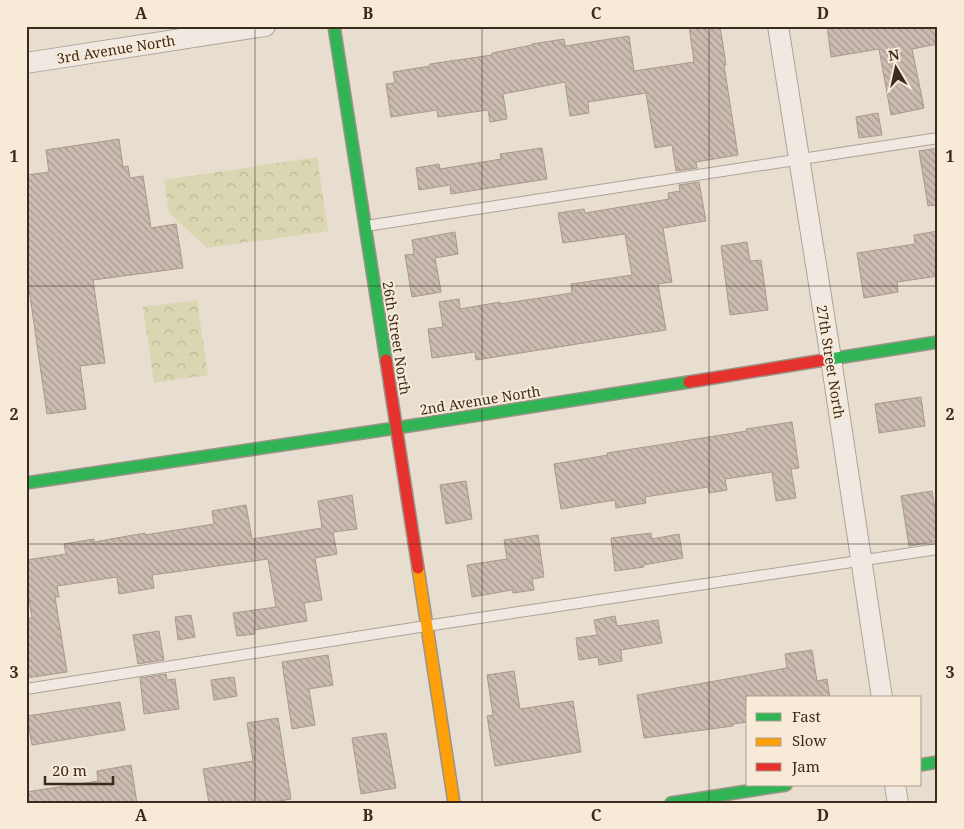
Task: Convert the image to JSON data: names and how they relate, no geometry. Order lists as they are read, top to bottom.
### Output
{
  "streets": {
    "main road": ["26th Street North", "2nd Avenue North"],
    "street": ["3rd Avenue North", "27th Street North"]
  },
  "crossings": [
    ["26th Street North", "2nd Avenue North"],
    ["27th Street North", "2nd Avenue North"]
  ],
  "legend": ["Fast", "Slow", "Jam"],
  "scale_bar": "20 m",
  "north": "top",
  "grid": {
    "columns": [
      "A",
      "B",
      "C",
      "D"
    ],
    "rows": ["1", "2", "3"]
  }
}
